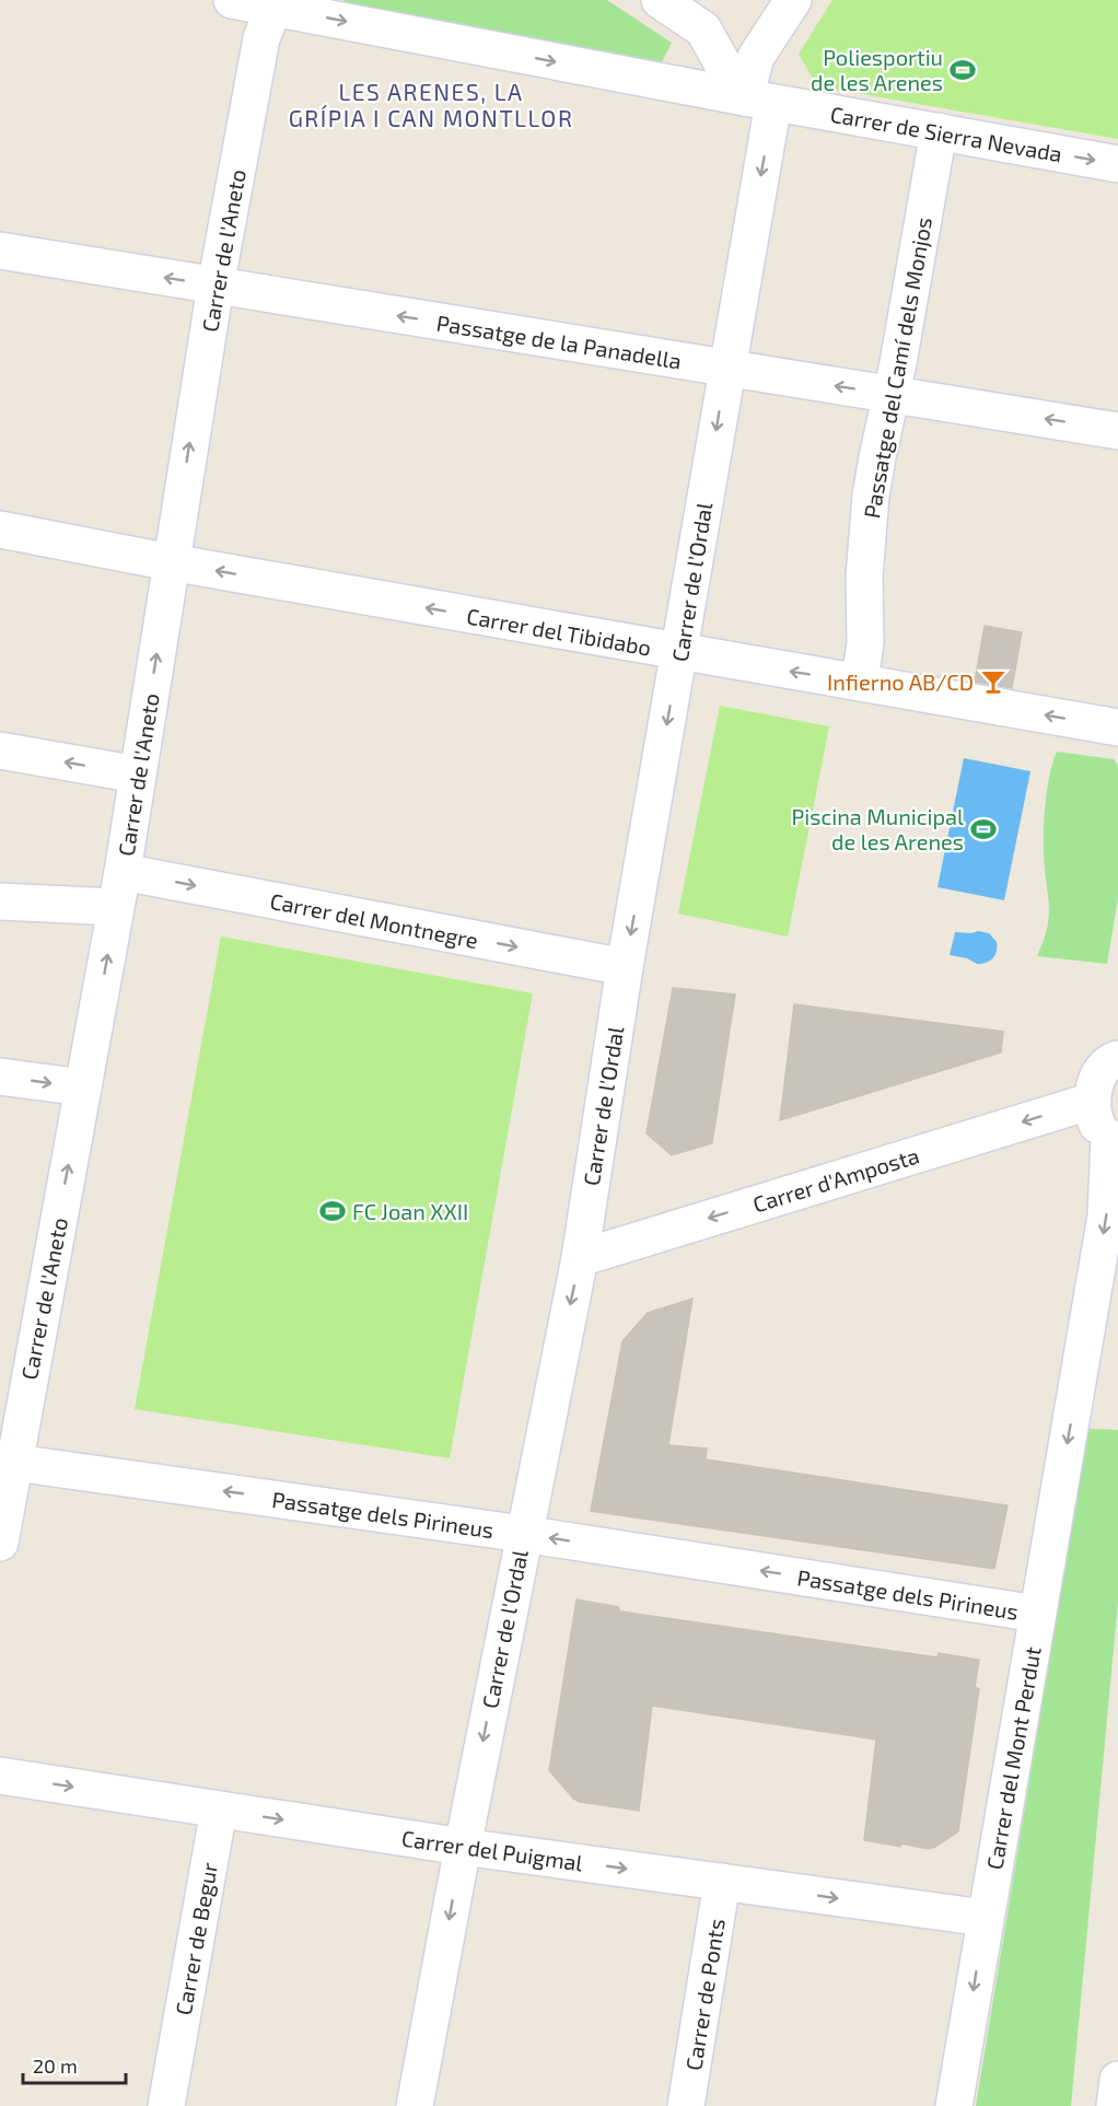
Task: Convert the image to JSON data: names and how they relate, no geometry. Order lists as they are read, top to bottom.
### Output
{
  "streets": {
    "street": [
      "Carrer de Sierra Nevada",
      "Carrer de l'Aneto",
      "Passatge de la Panadella",
      "Passatge del Camí dels Monjos",
      "Carrer de l'Ordal",
      "Carrer del Tibidabo",
      "Carrer del Montnegre",
      "Carrer d'Amposta",
      "Passatge dels Pirineus",
      "Carrer del Mont Perdut",
      "Carrer del Puigmal",
      "Carrer de Begur",
      "Carrer de Ponts"
    ]
  },
  "crossings": [
    ["Carrer de Sierra Nevada", "Carrer de l'Aneto"],
    ["Carrer de Sierra Nevada", "Passatge del Camí dels Monjos"],
    ["Carrer de Sierra Nevada", "Carrer de l'Ordal"],
    ["Carrer de l'Aneto", "Passatge de la Panadella"],
    ["Carrer de l'Aneto", "Carrer del Tibidabo"],
    ["Carrer de l'Aneto", "Carrer del Montnegre"],
    ["Carrer de l'Aneto", "Passatge dels Pirineus"],
    ["Passatge de la Panadella", "Passatge del Camí dels Monjos"],
    ["Passatge de la Panadella", "Carrer de l'Ordal"],
    ["Passatge del Camí dels Monjos", "Carrer del Tibidabo"],
    ["Carrer de l'Ordal", "Carrer del Tibidabo"],
    ["Carrer de l'Ordal", "Carrer del Montnegre"],
    ["Carrer de l'Ordal", "Carrer d'Amposta"],
    ["Carrer de l'Ordal", "Passatge dels Pirineus"],
    ["Carrer de l'Ordal", "Carrer del Puigmal"],
    ["Passatge dels Pirineus", "Carrer del Mont Perdut"],
    ["Carrer del Mont Perdut", "Carrer del Puigmal"],
    ["Carrer del Puigmal", "Carrer de Begur"],
    ["Carrer del Puigmal", "Carrer de Ponts"]
  ],
  "one_way": [
    "Carrer de Sierra Nevada",
    "Carrer de l'Aneto",
    "Passatge de la Panadella",
    "Carrer de l'Ordal",
    "Carrer del Tibidabo",
    "Carrer del Montnegre",
    "Carrer d'Amposta",
    "Passatge dels Pirineus",
    "Carrer del Mont Perdut",
    "Carrer del Puigmal"
  ],
  "districts": ["LES ARENES, LA GRÍPIA I CAN MONTLLOR"],
  "places": {
    "sports": ["Poliesportiu de les Arenes", "Piscina Municipal de les Arenes", "FC Joan XXII"],
    "bar": ["Infierno AB/CD"]
  },
  "scale_bar": "20 m"
}
